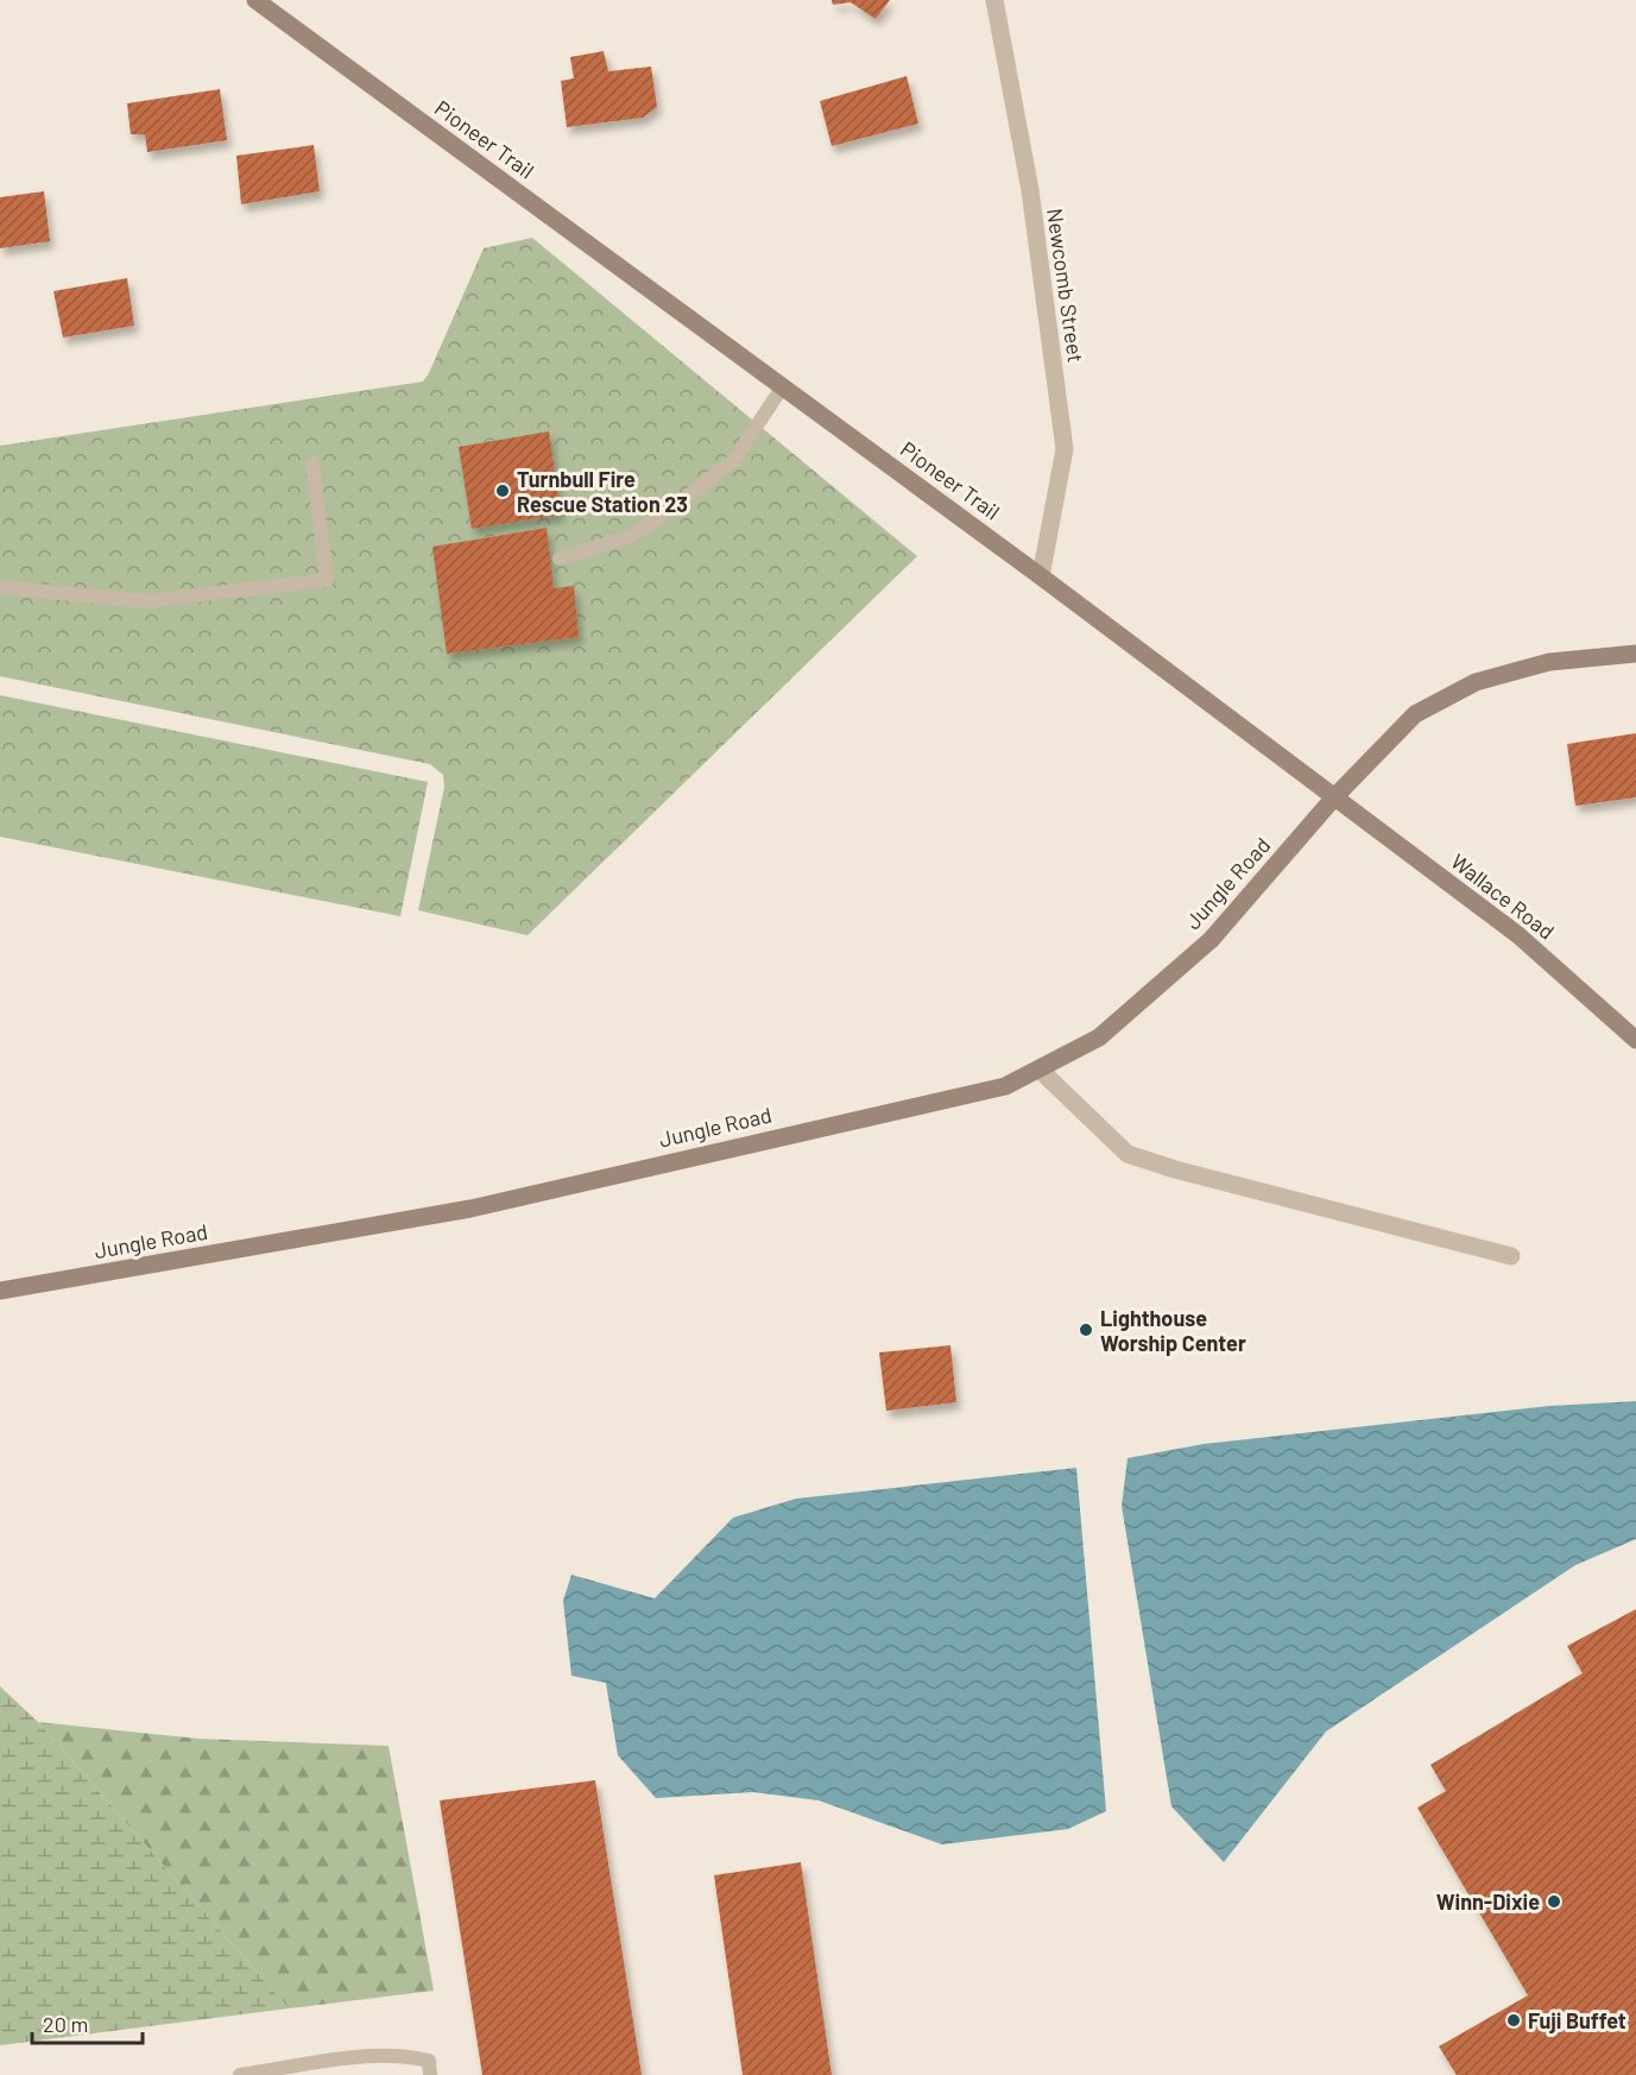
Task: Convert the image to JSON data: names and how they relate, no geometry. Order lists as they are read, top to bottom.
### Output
{
  "streets": {
    "street": [
      "Pioneer Trail",
      "Newcomb Street",
      "Jungle Road",
      "Wallace Road"
    ]
  },
  "crossings": [
    ["Pioneer Trail", "Newcomb Street"],
    ["Pioneer Trail", "Jungle Road"],
    ["Pioneer Trail", "Wallace Road"],
    ["Jungle Road", "Wallace Road"]
  ],
  "places": [
    "Turnbull Fire Rescue Station 23",
    "Lighthouse Worship Center",
    "Winn-Dixie",
    "Fuji Buffet"
  ],
  "scale_bar": "20 m"
}
